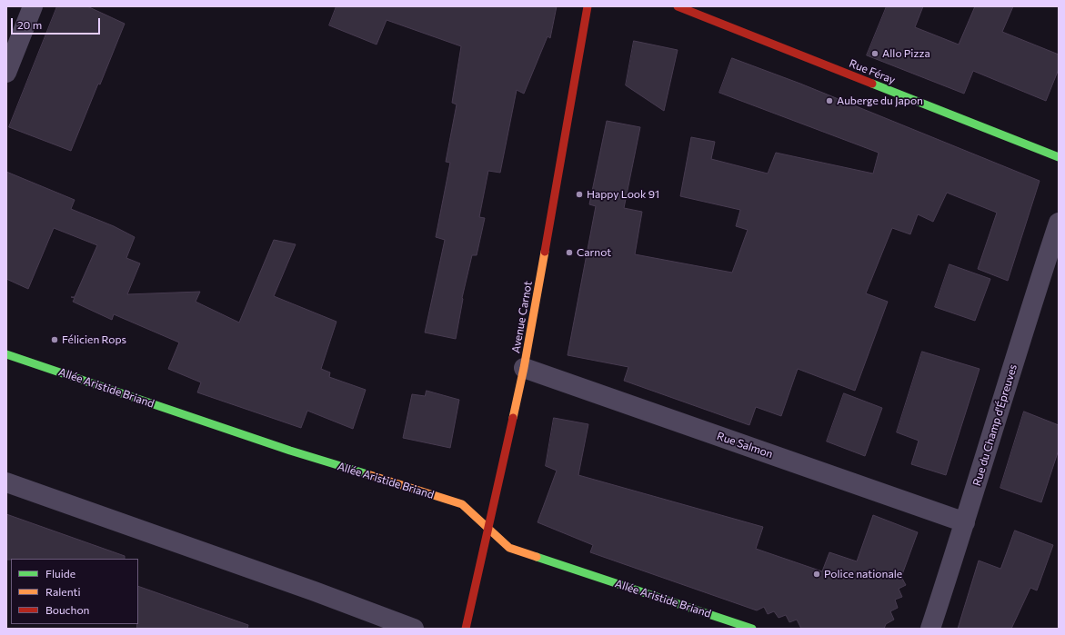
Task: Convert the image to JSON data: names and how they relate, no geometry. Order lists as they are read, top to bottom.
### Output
{
  "streets": {
    "street": [
      "Rue Féray",
      "Avenue Carnot",
      "Allée Aristide Briand",
      "Rue du Champ d'Épreuves",
      "Rue Salmon"
    ]
  },
  "crossings": [
    ["Avenue Carnot", "Allée Aristide Briand"],
    ["Avenue Carnot", "Rue Salmon"],
    ["Rue du Champ d'Épreuves", "Rue Salmon"]
  ],
  "places": [
    "Allo Pizza",
    "Auberge du Japon",
    "Happy Look 91",
    "Carnot",
    "Félicien Rops",
    "Police nationale"
  ],
  "legend": ["Fluide", "Ralenti", "Bouchon"],
  "scale_bar": "20 m"
}
